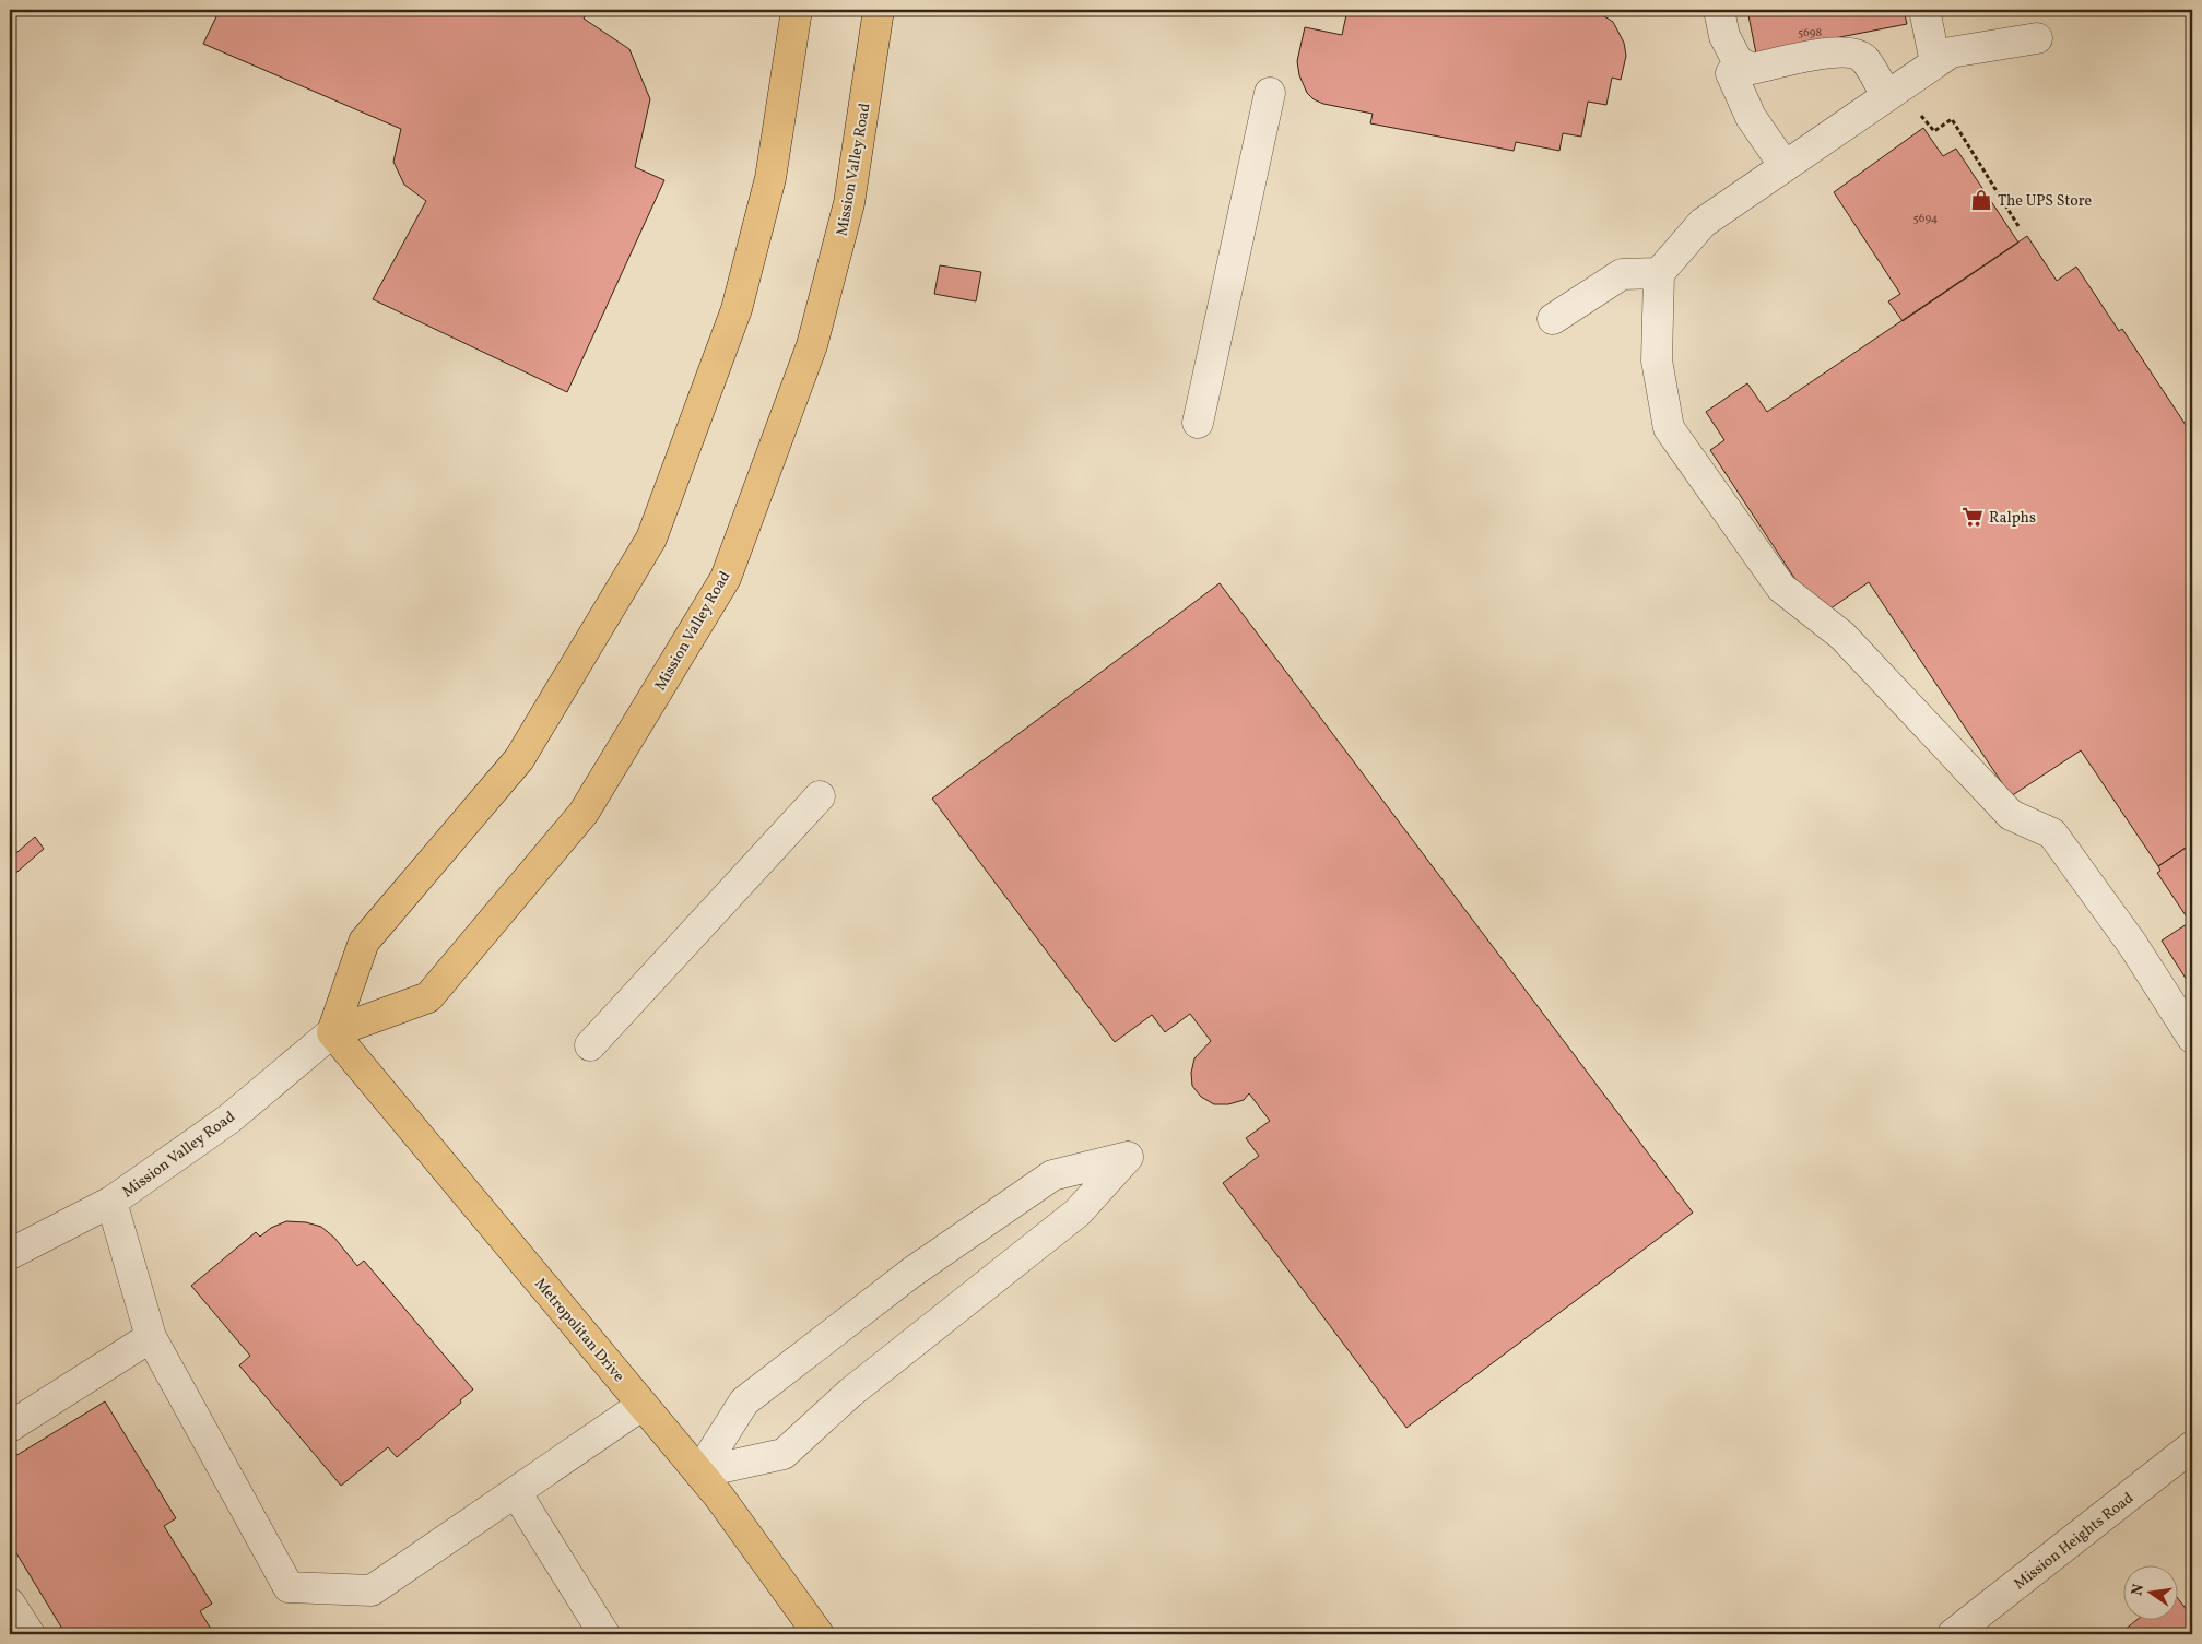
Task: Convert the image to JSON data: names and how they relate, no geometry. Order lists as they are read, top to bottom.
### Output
{
  "streets": {
    "main road": ["Mission Valley Road", "Metropolitan Drive"],
    "street": ["Mission Heights Road"]
  },
  "crossings": [
    ["Mission Valley Road", "Metropolitan Drive"]
  ],
  "places": {
    "shop": ["The UPS Store"],
    "supermarket": ["Ralphs"]
  },
  "house_numbers": ["5698", "5694"],
  "north": "left"
}
